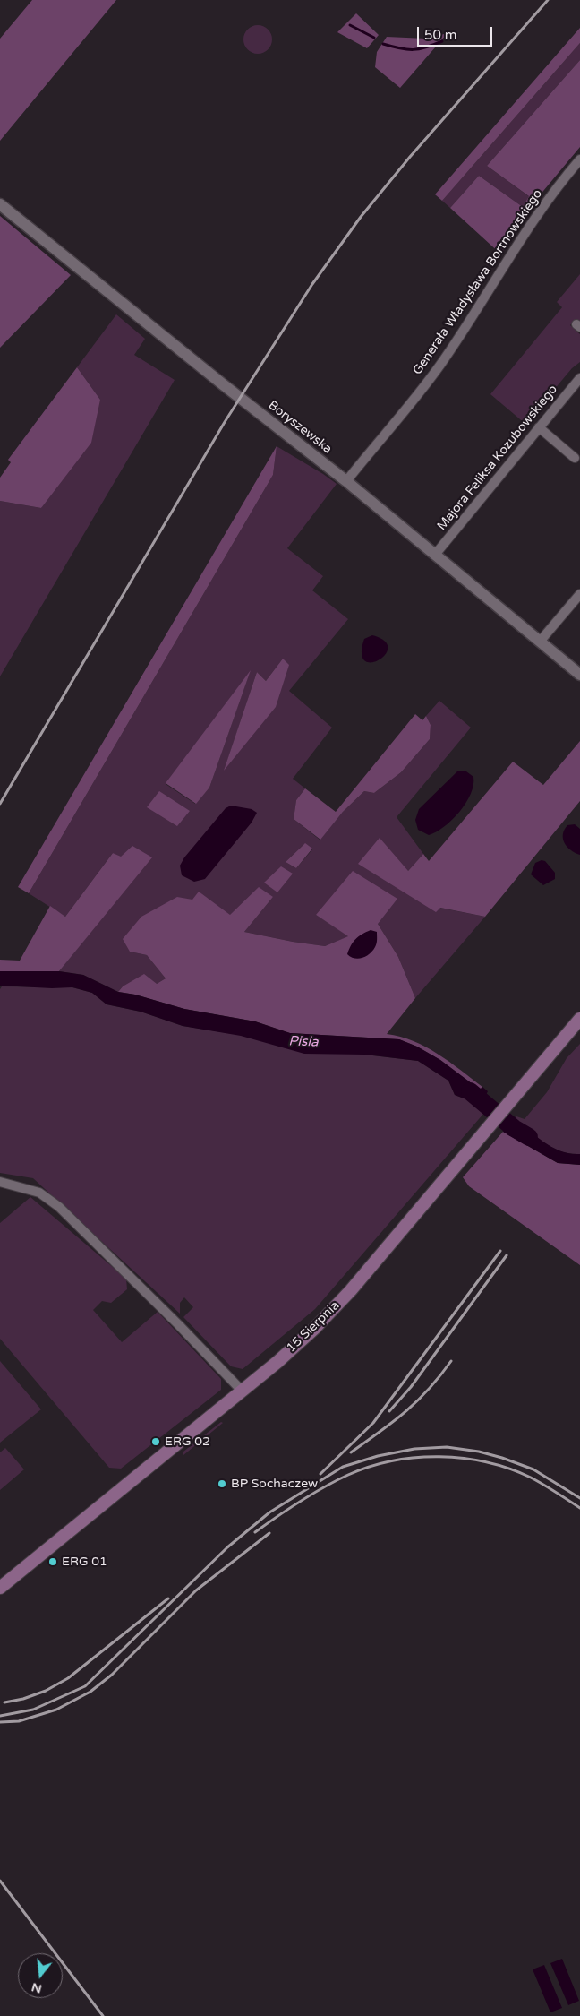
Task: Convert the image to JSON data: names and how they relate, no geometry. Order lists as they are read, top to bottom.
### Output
{
  "streets": {
    "main road": ["15 Sierpnia"],
    "street": ["Generała Władysława Bortnowskiego", "Boryszewska", "Majora Feliksa Kozubowskiego"]
  },
  "crossings": [
    ["Generała Władysława Bortnowskiego", "Boryszewska"],
    ["Boryszewska", "Majora Feliksa Kozubowskiego"]
  ],
  "water": ["Pisia"],
  "places": ["ERG 02", "BP Sochaczew", "ERG 01"],
  "scale_bar": "50 m",
  "north": "bottom"
}
